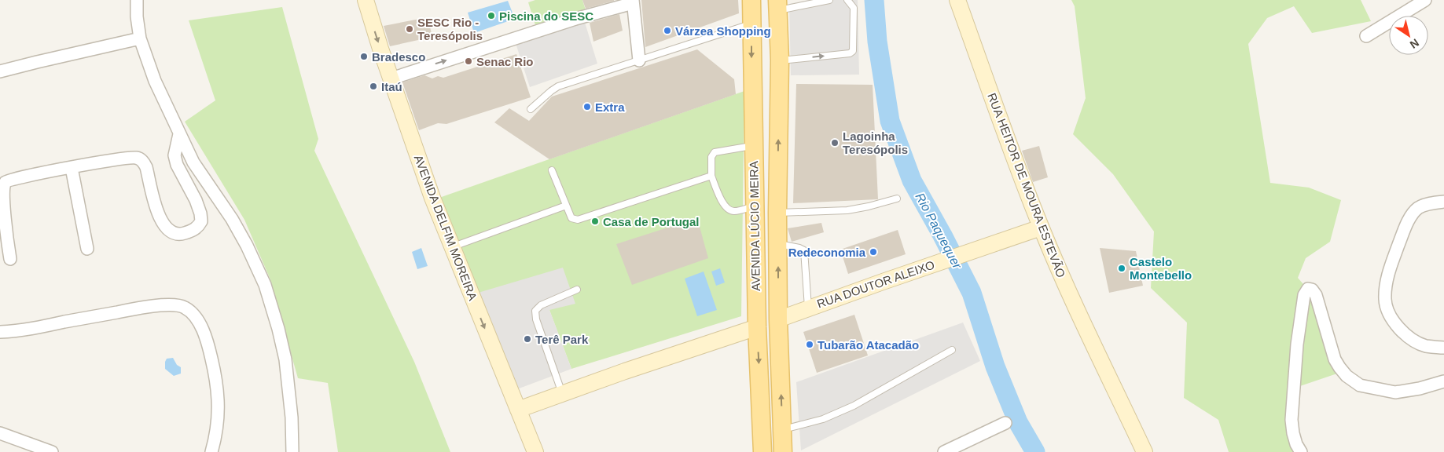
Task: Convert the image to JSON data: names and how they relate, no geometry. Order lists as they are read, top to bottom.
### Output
{
  "streets": {
    "main road": [
      "RUA HEITOR DE MOURA ESTEVÃO",
      "AVENIDA LÚCIO MEIRA",
      "AVENIDA DELFIM MOREIRA",
      "RUA DOUTOR ALEIXO"
    ]
  },
  "crossings": [
    ["RUA HEITOR DE MOURA ESTEVÃO", "RUA DOUTOR ALEIXO"],
    ["AVENIDA LÚCIO MEIRA", "RUA DOUTOR ALEIXO"]
  ],
  "one_way": ["AVENIDA DELFIM MOREIRA"],
  "water": ["Rio Paquequer"],
  "places": [
    "Piscina do SESC",
    "SESC Rio - Teresópolis",
    "Várzea Shopping",
    "Bradesco",
    "Senac Rio",
    "Itaú",
    "Extra",
    "Lagoinha Teresópolis",
    "Casa de Portugal",
    "Redeconomia",
    "Castelo Montebello",
    "Terê Park",
    "Tubarão Atacadão"
  ],
  "north": "bottom right"
}
